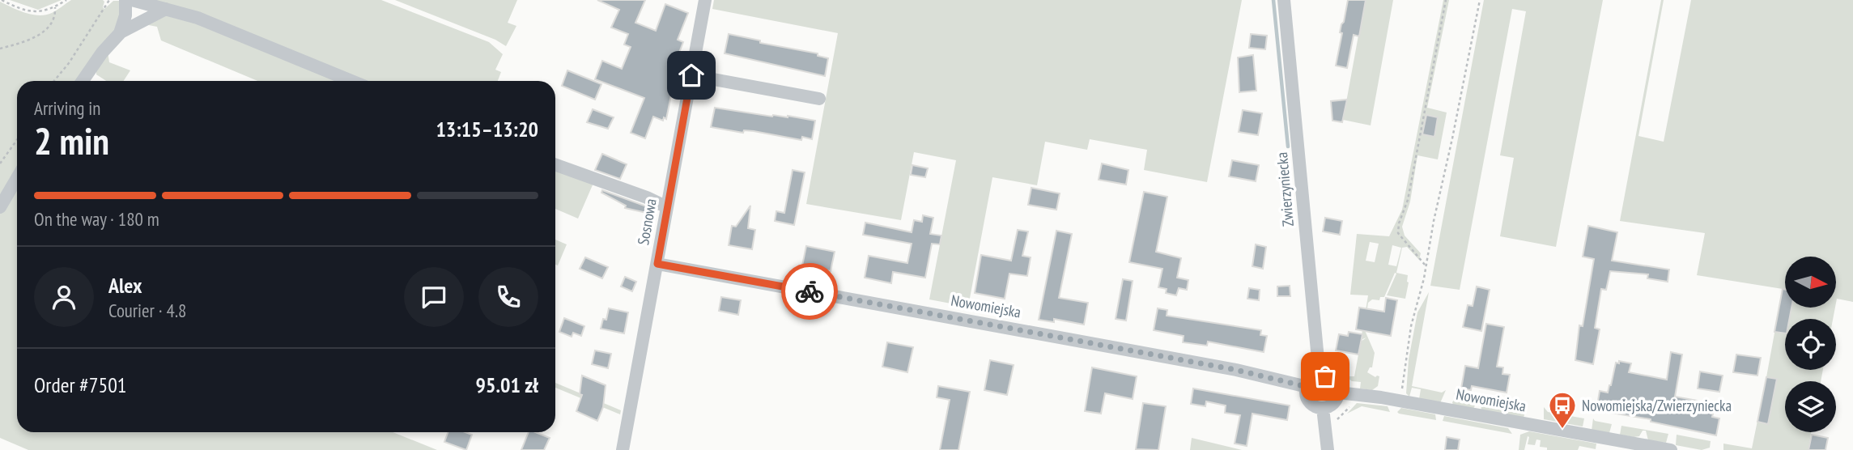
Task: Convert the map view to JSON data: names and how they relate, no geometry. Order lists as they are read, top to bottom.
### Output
{
  "streets": {
    "street": ["Zwierzyniecka", "Sosnowa", "Nowomiejska"]
  },
  "crossings": [
    ["Zwierzyniecka", "Nowomiejska"],
    ["Sosnowa", "Nowomiejska"]
  ],
  "places": {
    "bus stop": ["Nowomiejska/Zwierzyniecka"]
  },
  "north": "right",
  "page": {
    "heading": ["2 min", "Arriving in", "13:15–13:20"],
    "panel": [
      "Alex",
      "Courier · 4.8",
      "Order #7501",
      "95.01 zł"
    ],
    "bar": "On the way · 180 m"
  }
}
